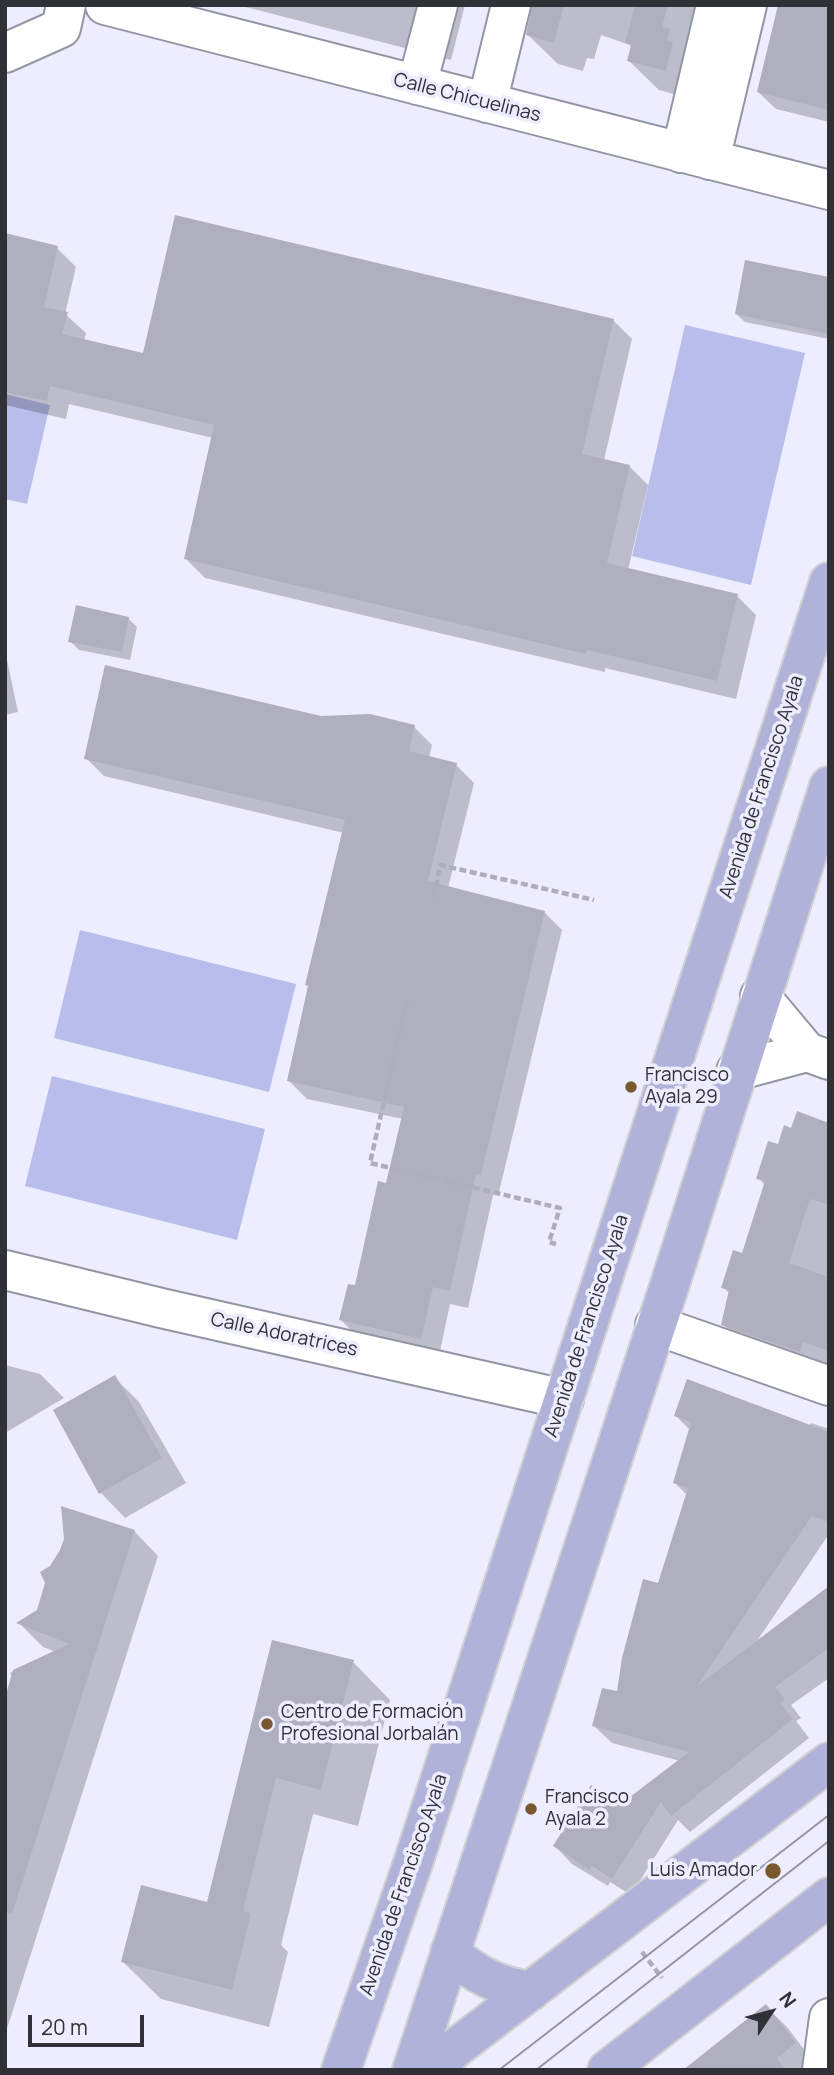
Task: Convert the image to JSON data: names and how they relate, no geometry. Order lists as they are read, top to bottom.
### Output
{
  "streets": {
    "main road": ["Avenida de Francisco Ayala"],
    "street": ["Calle Chicuelinas", "Calle Adoratrices"]
  },
  "crossings": [
    ["Avenida de Francisco Ayala", "Calle Adoratrices"]
  ],
  "places": [
    "Francisco Ayala 29",
    "Centro de Formación Profesional Jorbalán",
    "Francisco Ayala 2",
    "Luis Amador"
  ],
  "scale_bar": "20 m",
  "north": "top right"
}
